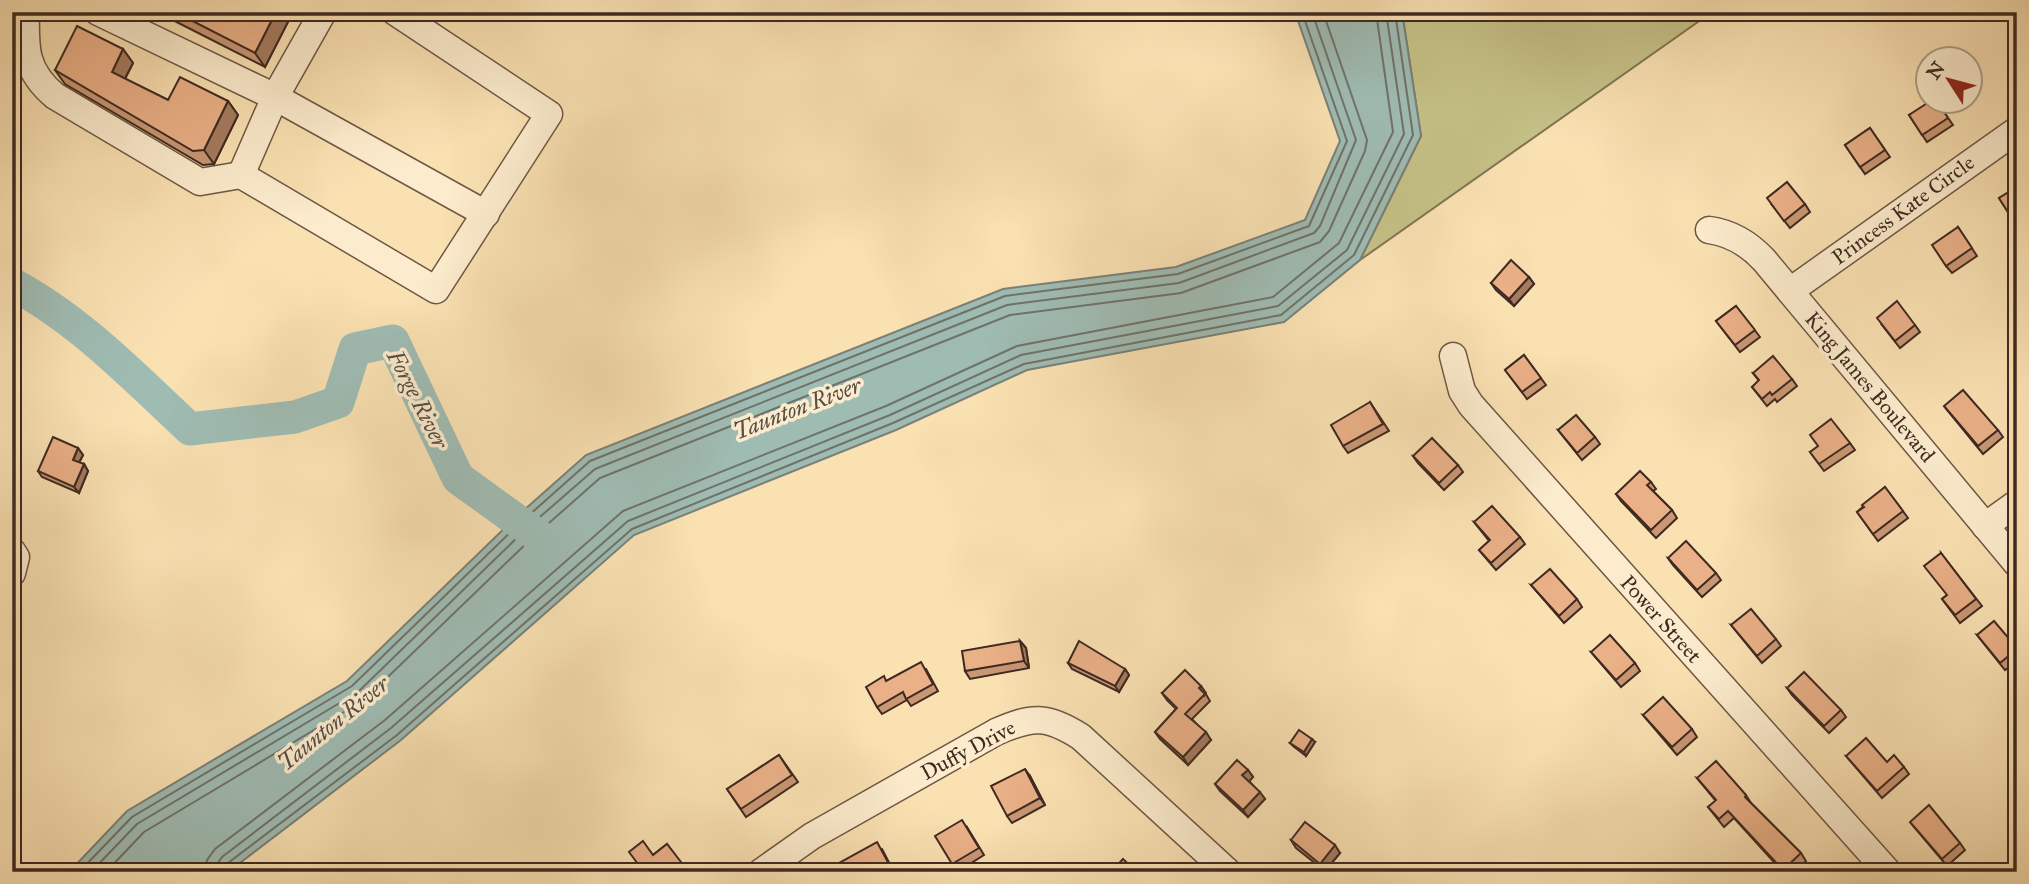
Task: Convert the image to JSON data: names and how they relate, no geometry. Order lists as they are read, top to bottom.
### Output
{
  "streets": {
    "street": [
      "Princess Kate Circle",
      "King James Boulevard",
      "Power Street",
      "Duffy Drive"
    ]
  },
  "crossings": [
    ["Princess Kate Circle", "King James Boulevard"]
  ],
  "water": ["Forge River", "Taunton River"],
  "north": "top left"
}
